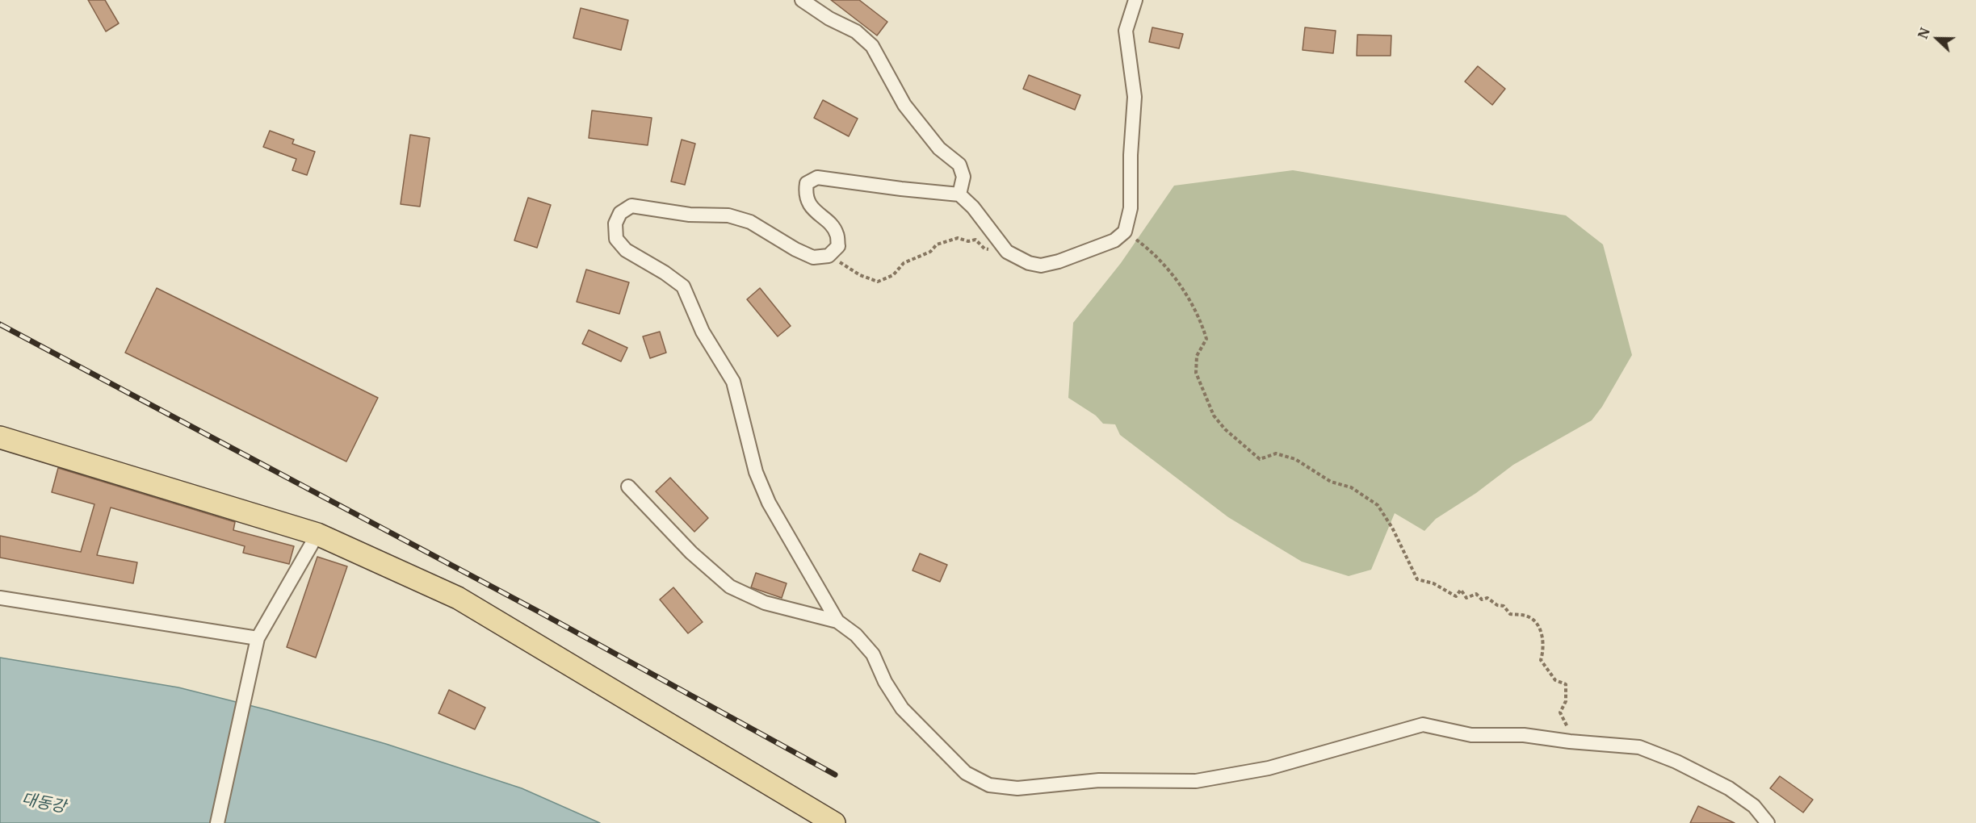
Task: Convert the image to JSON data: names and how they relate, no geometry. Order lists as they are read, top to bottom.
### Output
{
  "water": ["대동강"],
  "north": "left"
}
